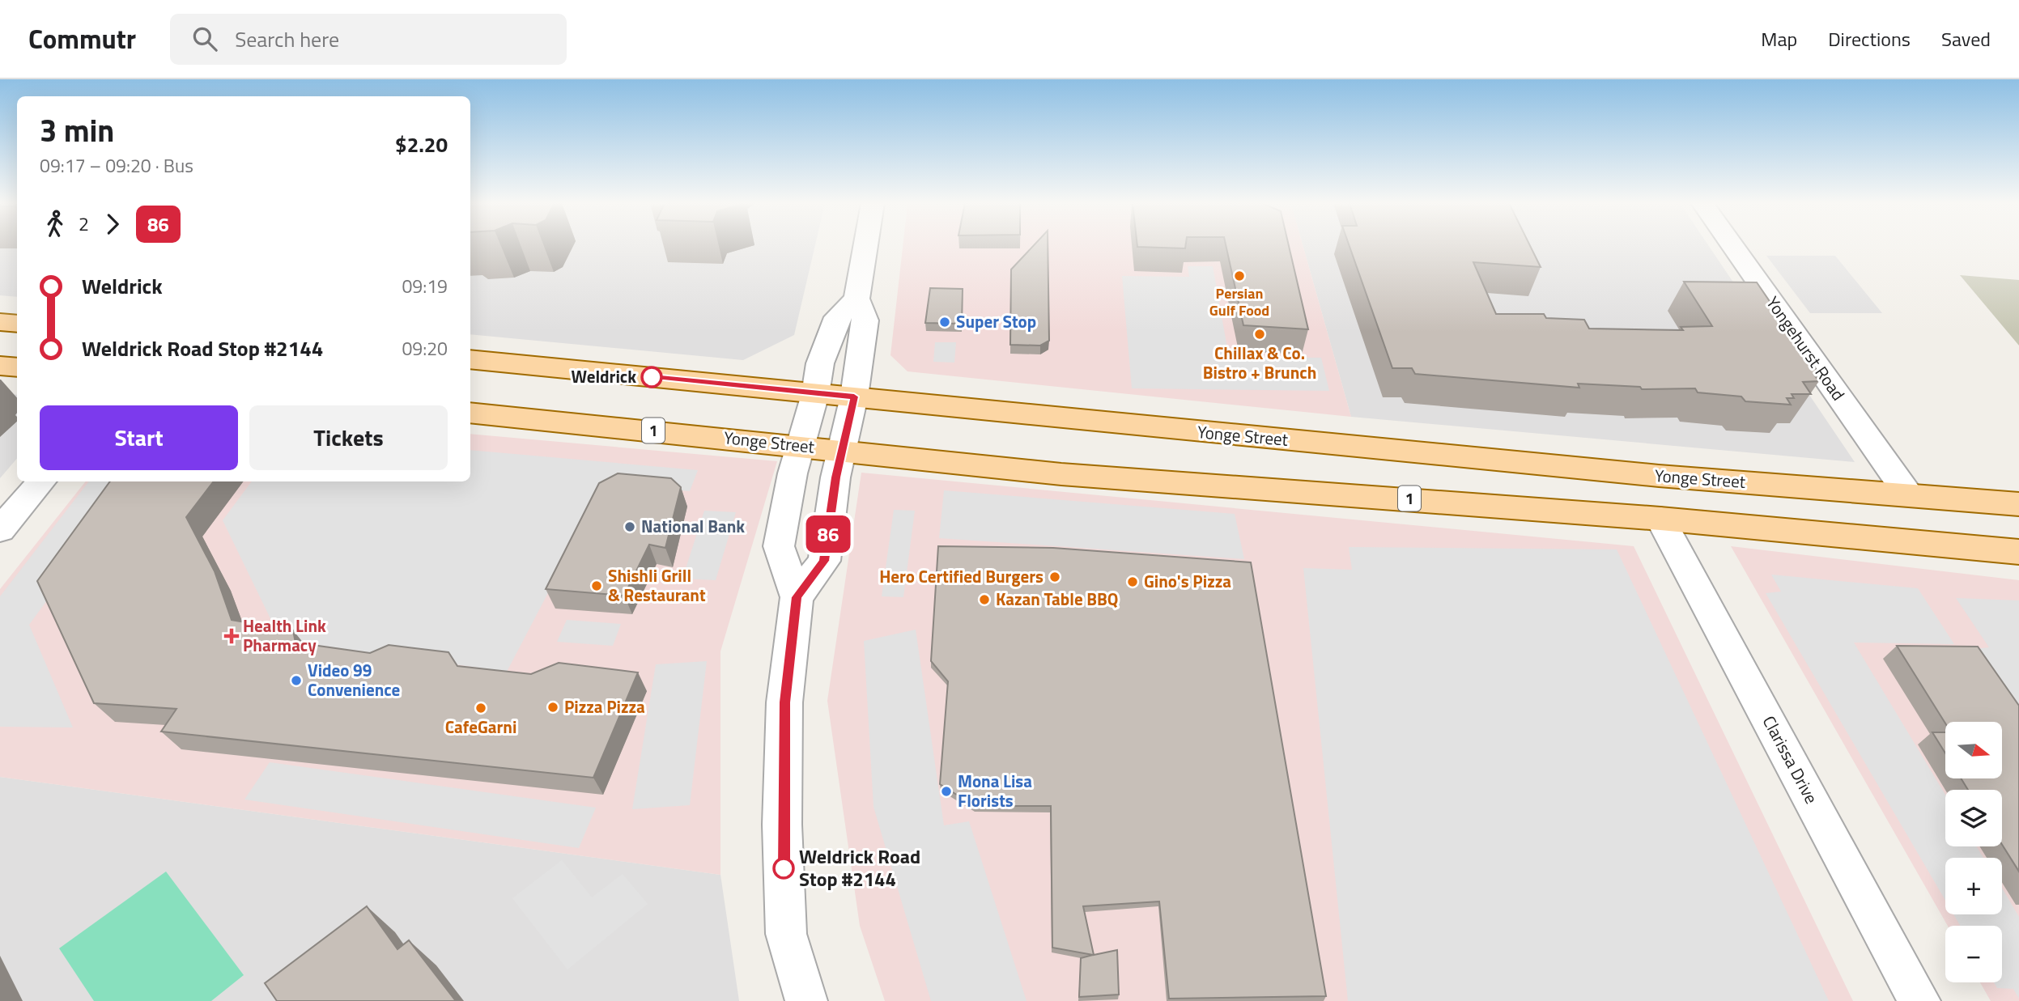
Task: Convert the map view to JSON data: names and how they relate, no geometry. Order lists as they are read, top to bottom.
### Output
{
  "streets": {
    "main road": ["1", "Yonge Street"],
    "street": ["Yongehurst Road", "Clarissa Drive"]
  },
  "crossings": [
    ["Yongehurst Road", "Yonge Street"],
    ["Yonge Street", "Clarissa Drive"]
  ],
  "places": {
    "other": [
      "Persian Gulf Food",
      "Super Stop",
      "Chillax & Co. Bistro + Brunch",
      "Weldrick",
      "National Bank",
      "Hero Certified Burgers",
      "Gino's Pizza",
      "Shishli Grill & Restaurant",
      "Kazan Table BBQ",
      "Video 99 Convenience",
      "Pizza Pizza",
      "CafeGarni",
      "Mona Lisa Florists",
      "Weldrick Road Stop #2144"
    ],
    "health": ["Health Link Pharmacy"]
  },
  "lines": ["bus line 86"],
  "north": "right",
  "page": {
    "header": "Commutr",
    "search": "Search here",
    "nav": ["Map", "Directions", "Saved"],
    "on_map": "86",
    "heading": ["3 min", "09:17 – 09:20 · Bus", "$2.20"],
    "legs": ["2", "86"],
    "list": [
      {
        "name": "Weldrick",
        "value": "09:19"
      },
      {
        "name": "Weldrick Road Stop #2144",
        "value": "09:20"
      }
    ],
    "buttons": ["Start", "Tickets"],
    "map_buttons": ["+", "−"]
  }
}
